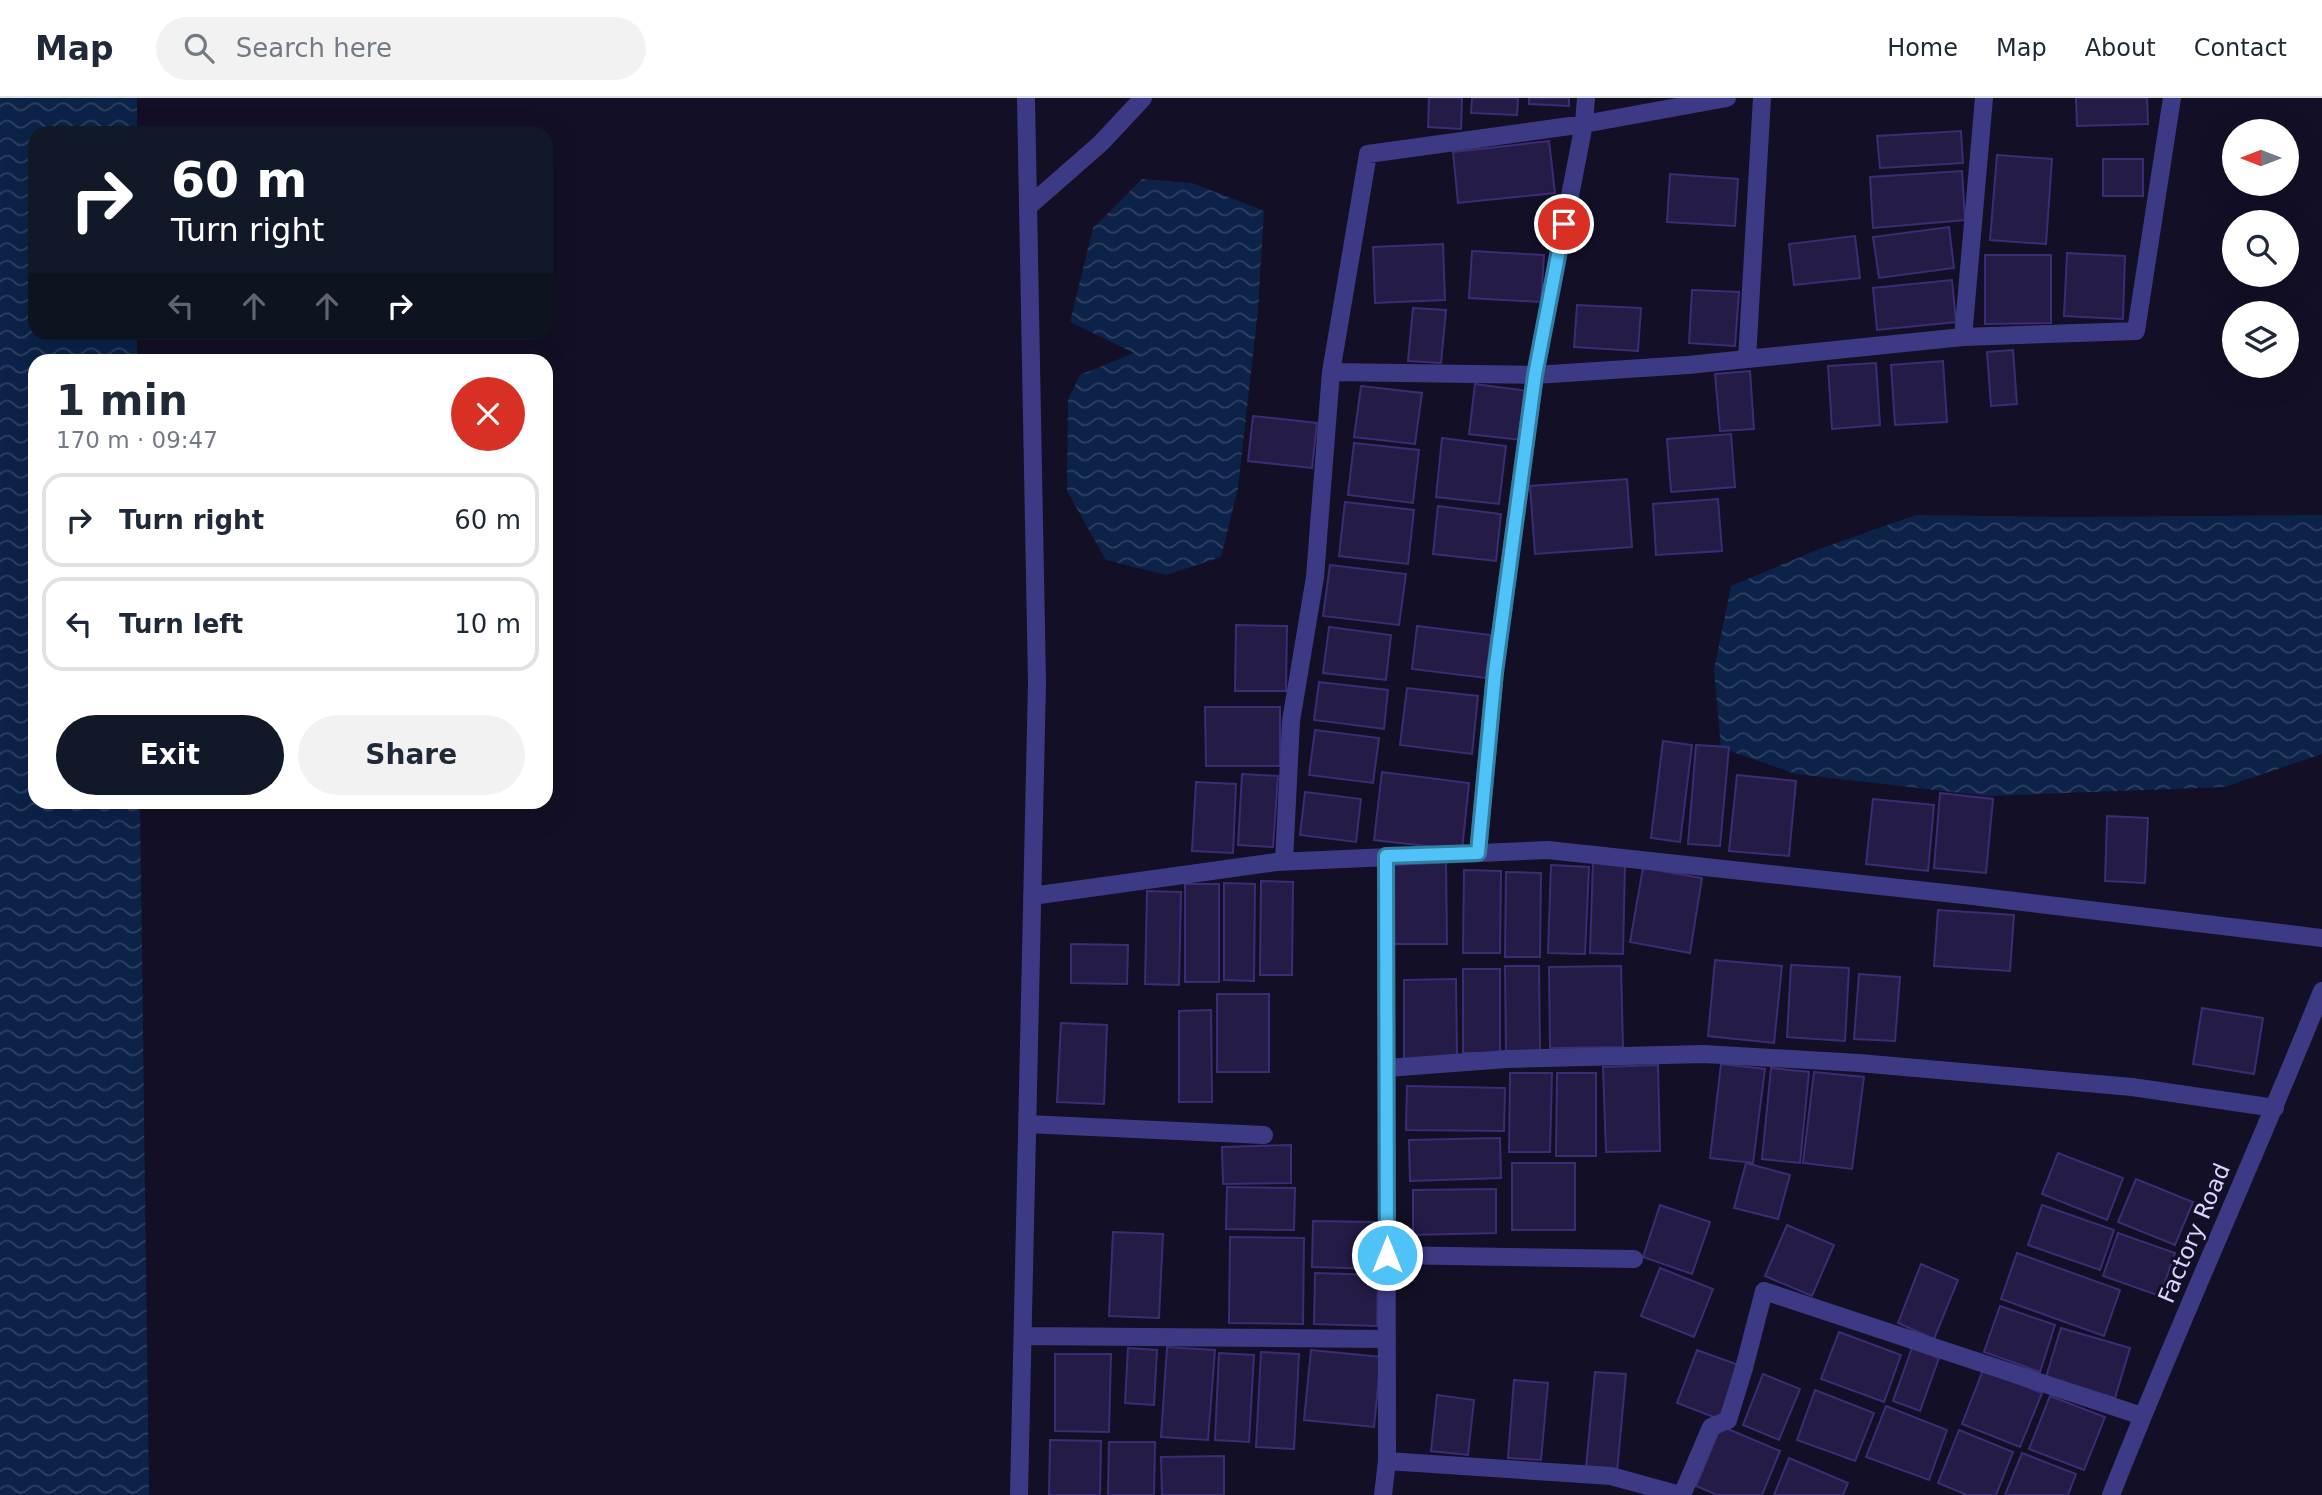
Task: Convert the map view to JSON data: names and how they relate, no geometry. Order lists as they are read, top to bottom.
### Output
{
  "streets": {
    "street": ["Factory Road"]
  },
  "north": "left",
  "page": {
    "header": "Map",
    "search": "Search here",
    "nav": [
      "Home",
      "Map",
      "About",
      "Contact"
    ],
    "turn": ["60 m", "Turn right"],
    "heading": ["1 min", "170 m · 09:47"],
    "list": [
      {
        "name": "Turn right",
        "value": "60 m"
      },
      {
        "name": "Turn left",
        "value": "10 m"
      }
    ],
    "buttons": ["Exit", "Share"]
  }
}
